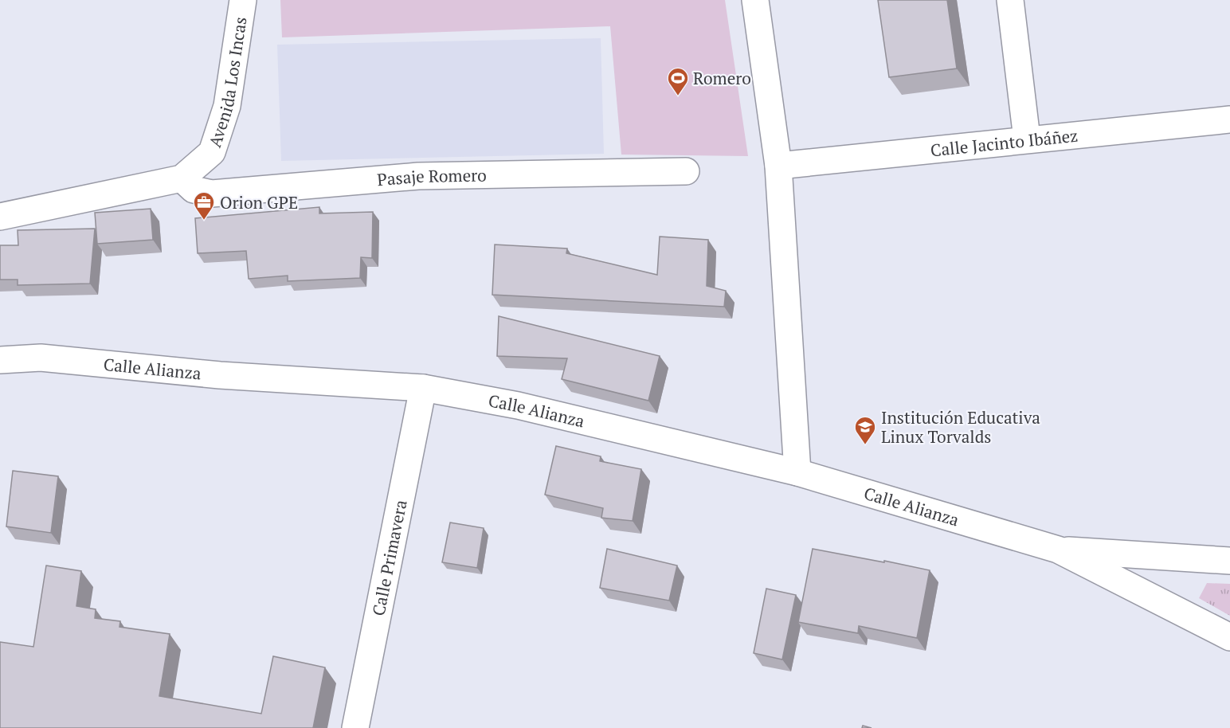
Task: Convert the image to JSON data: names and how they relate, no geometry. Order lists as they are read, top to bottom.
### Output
{
  "streets": {
    "street": [
      "Avenida Los Incas",
      "Calle Jacinto Ibáñez",
      "Pasaje Romero",
      "Calle Alianza",
      "Calle Primavera"
    ]
  },
  "crossings": [
    ["Avenida Los Incas", "Pasaje Romero"],
    ["Calle Alianza", "Calle Primavera"]
  ],
  "places": {
    "sports": ["Romero"],
    "office": ["Orion GPE"],
    "school or university": ["Institución Educativa Linux Torvalds"]
  }
}
